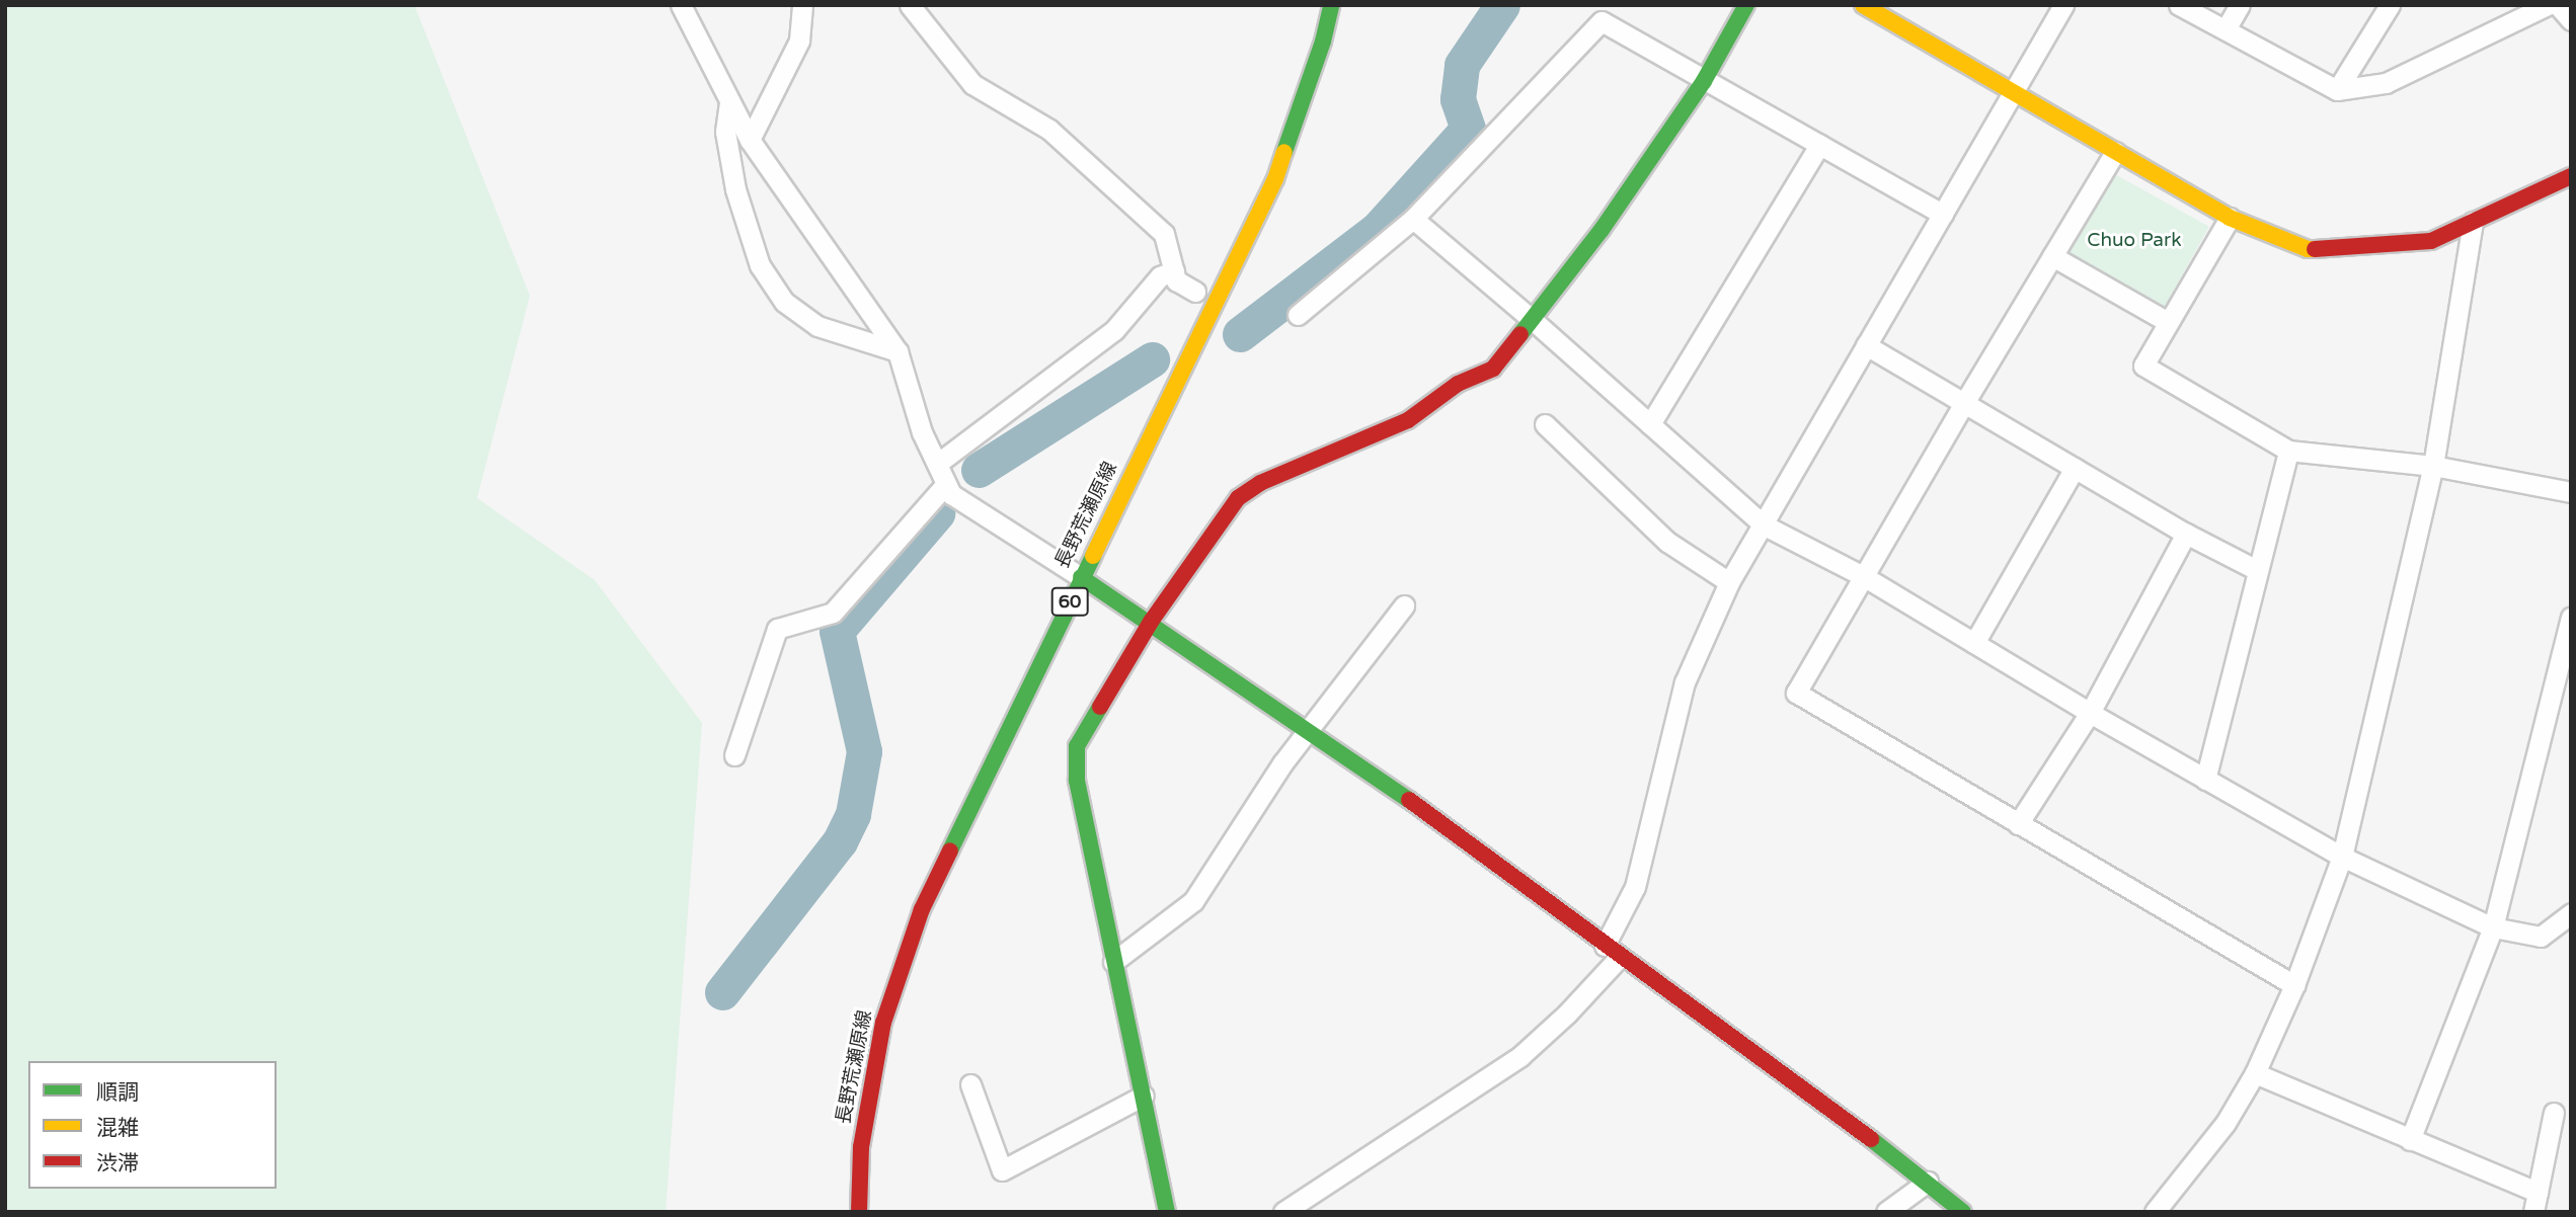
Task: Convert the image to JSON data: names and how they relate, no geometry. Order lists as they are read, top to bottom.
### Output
{
  "streets": {
    "street": ["長野荒瀬原線", "60"]
  },
  "parks": ["Chuo Park"],
  "legend": ["順調", "混雑", "渋滞"]
}
